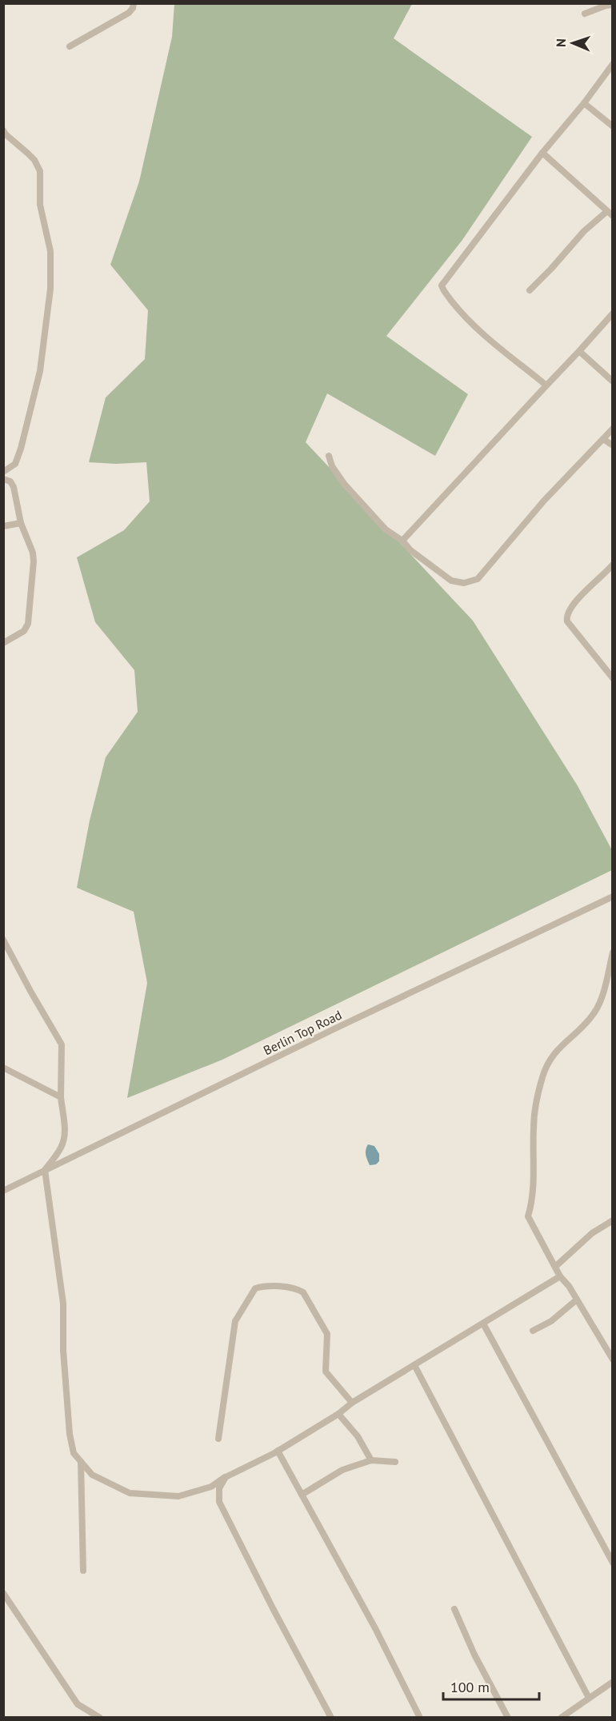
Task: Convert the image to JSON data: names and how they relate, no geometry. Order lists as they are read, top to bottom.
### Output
{
  "streets": {
    "street": ["Berlin Top Road"]
  },
  "scale_bar": "100 m",
  "north": "left"
}
